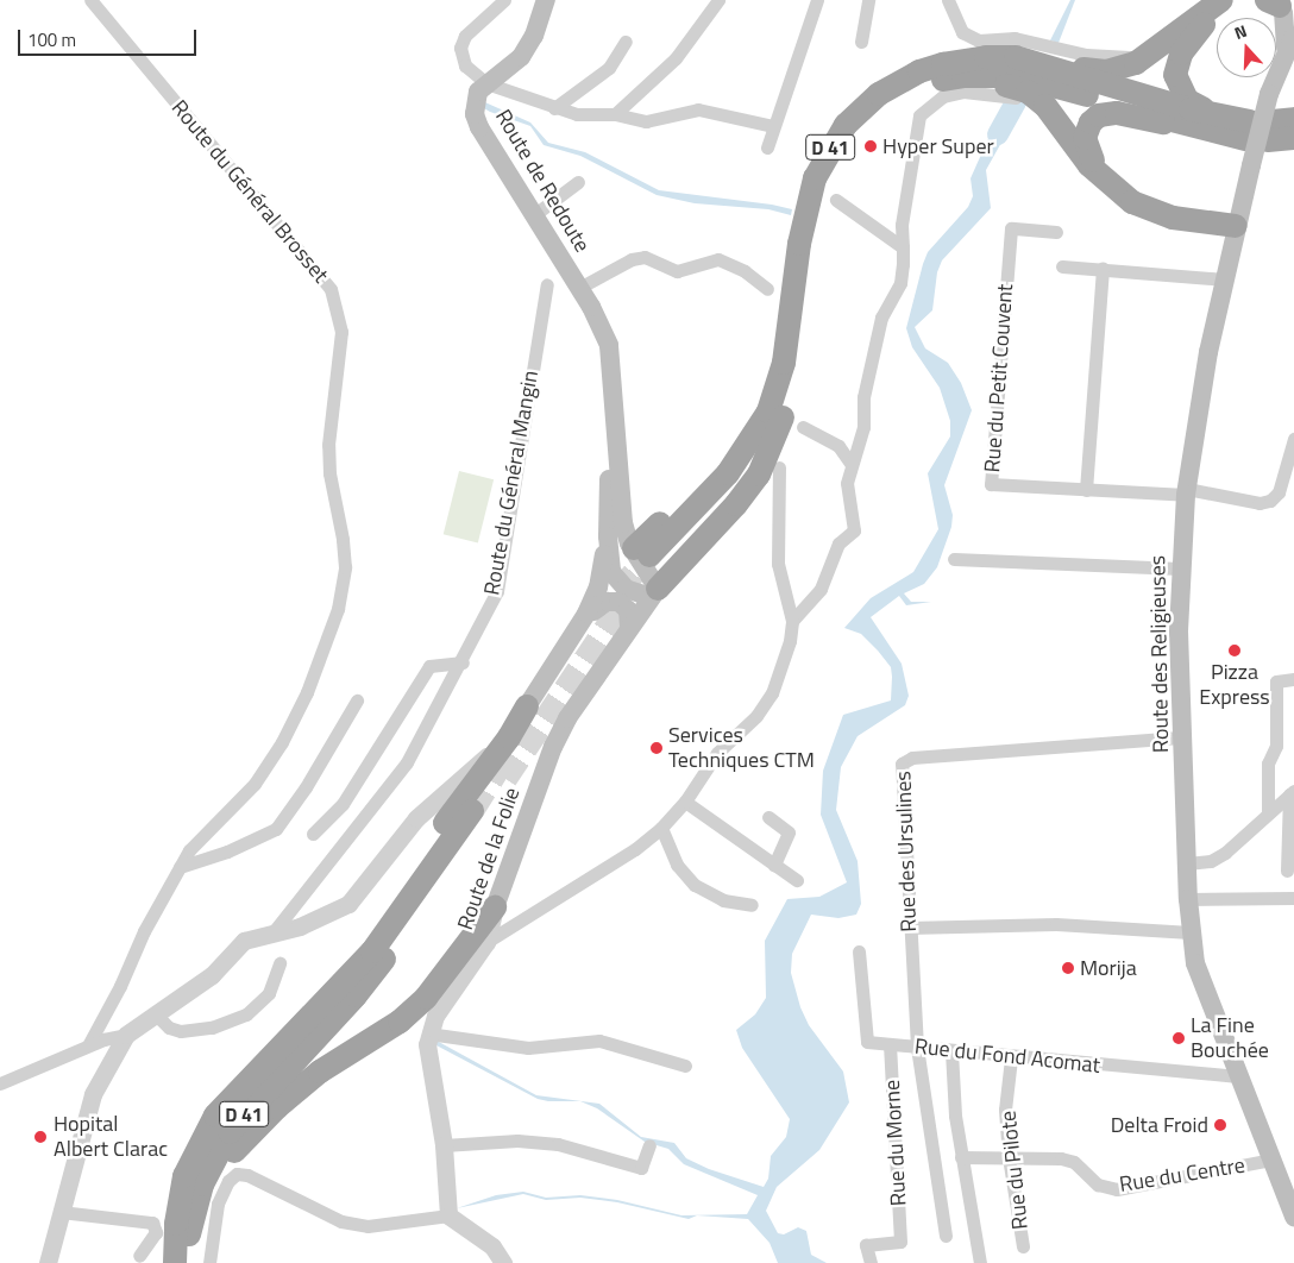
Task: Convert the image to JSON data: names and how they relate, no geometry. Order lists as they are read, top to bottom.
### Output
{
  "streets": {
    "highway": ["D 41"],
    "main road": ["Route de Redoute", "Route des Religieuses", "Route de la Folie"],
    "street": [
      "Route du Général Brosset",
      "Rue du Petit Couvent",
      "Route du Général Mangin",
      "Rue des Ursulines",
      "Rue du Fond Acomat",
      "Rue du Morne",
      "Rue du Pilote",
      "Rue du Centre"
    ]
  },
  "crossings": [
    ["Rue du Petit Couvent", "Route des Religieuses"],
    ["Route des Religieuses", "Rue des Ursulines"],
    ["Route des Religieuses", "Rue du Fond Acomat"],
    ["Route des Religieuses", "Rue du Centre"],
    ["Rue des Ursulines", "Rue du Fond Acomat"],
    ["Rue du Fond Acomat", "Rue du Morne"],
    ["Rue du Fond Acomat", "Rue du Pilote"],
    ["Rue du Pilote", "Rue du Centre"]
  ],
  "places": [
    "Hyper Super",
    "Pizza Express",
    "Services Techniques CTM",
    "Morija",
    "La Fine Bouchée",
    "Delta Froid",
    "Hopital Albert Clarac"
  ],
  "scale_bar": "100 m",
  "north": "top"
}
